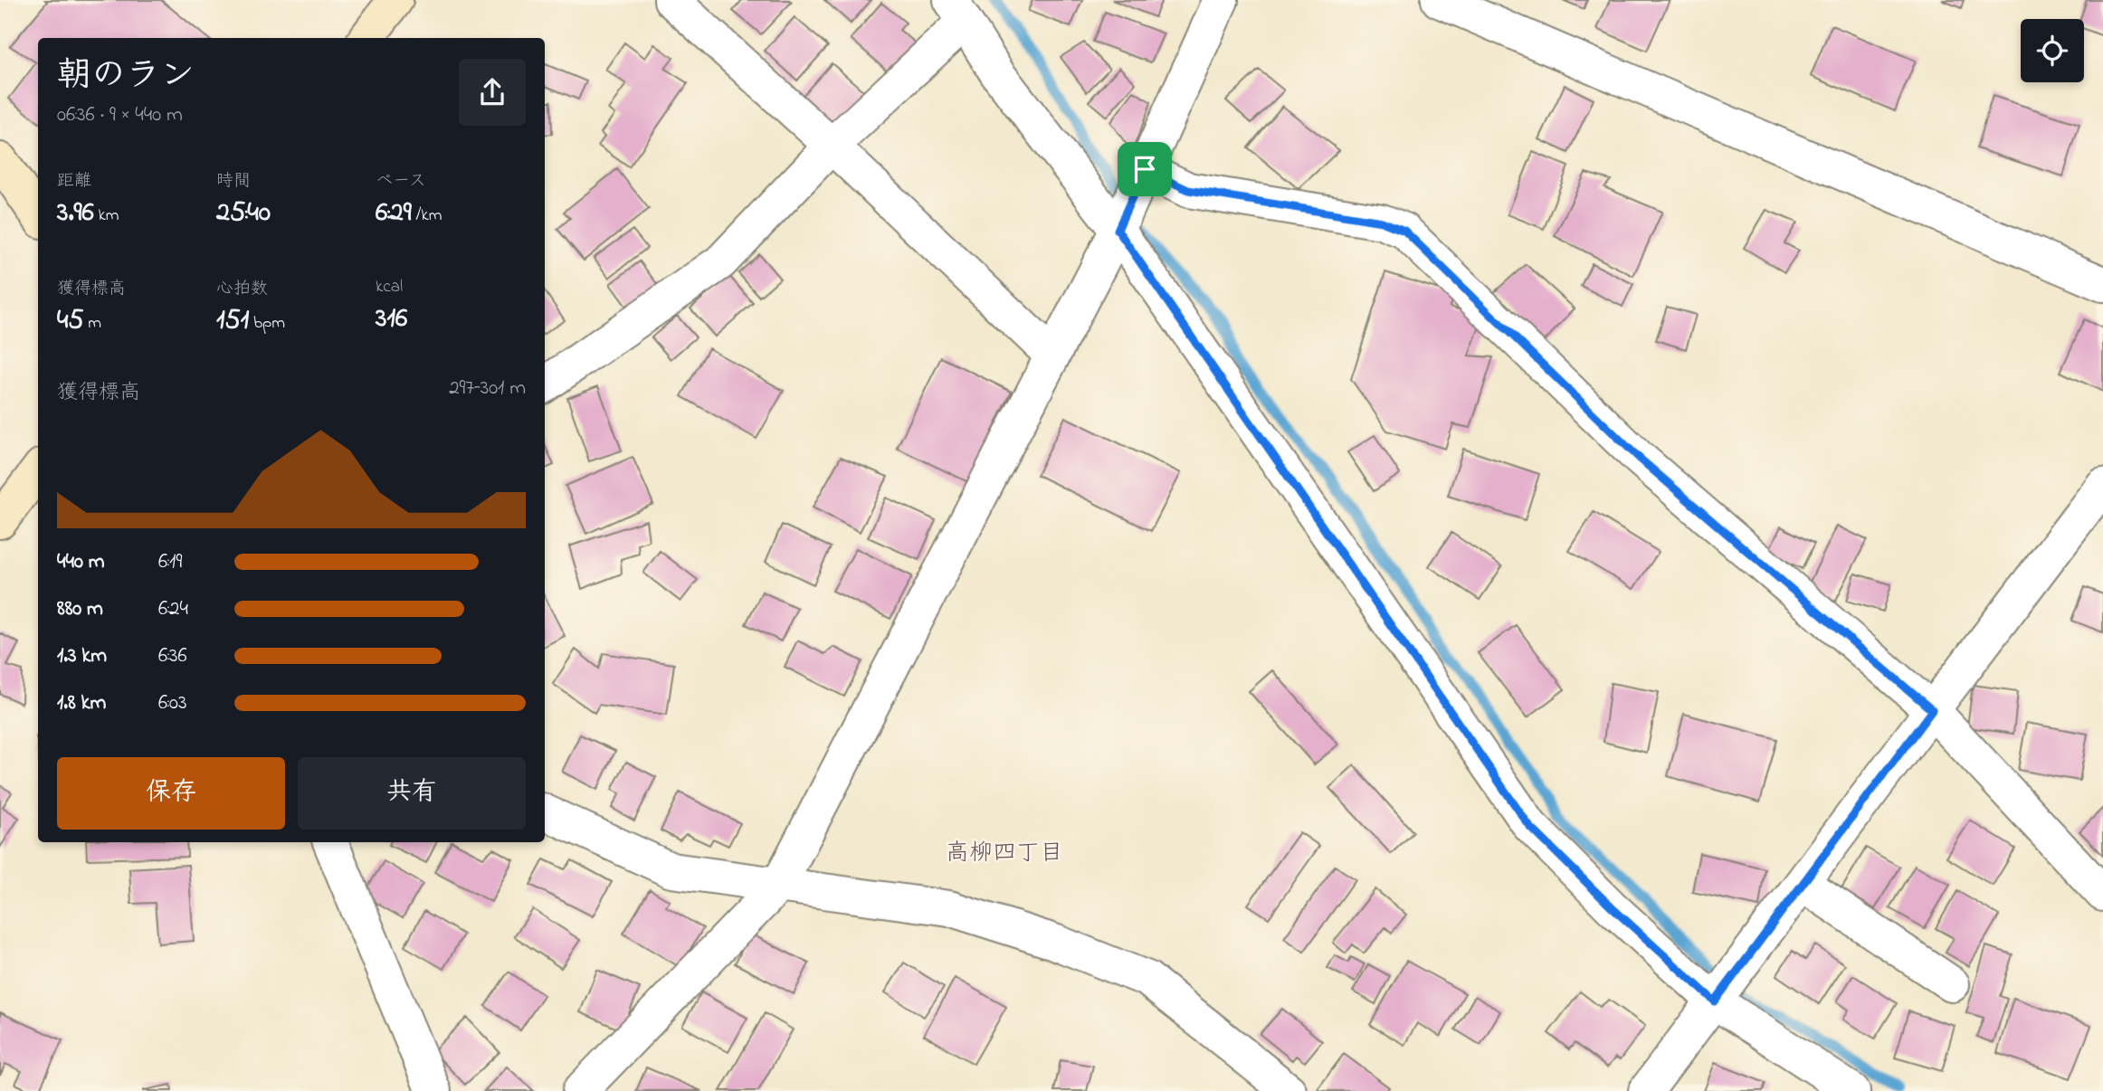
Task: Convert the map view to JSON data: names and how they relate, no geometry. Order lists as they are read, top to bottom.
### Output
{
  "districts": ["高柳四丁目"],
  "page": {
    "heading": ["朝のラン", "06:36 · 9 × 440 m"],
    "stats": [
      ["距離", "3.96 km"],
      ["時間", "25:40"],
      ["ペース", "6:29 /km"],
      ["獲得標高", "45 m"],
      ["心拍数", "151 bpm"],
      ["kcal", "316"]
    ],
    "chart": ["獲得標高", "297–301 m"],
    "list": [
      {
        "name": "440 m",
        "note": "6:19"
      },
      {
        "name": "880 m",
        "note": "6:24"
      },
      {
        "name": "1.3 km",
        "note": "6:36"
      },
      {
        "name": "1.8 km",
        "note": "6:03"
      }
    ],
    "buttons": ["保存", "共有"]
  }
}
